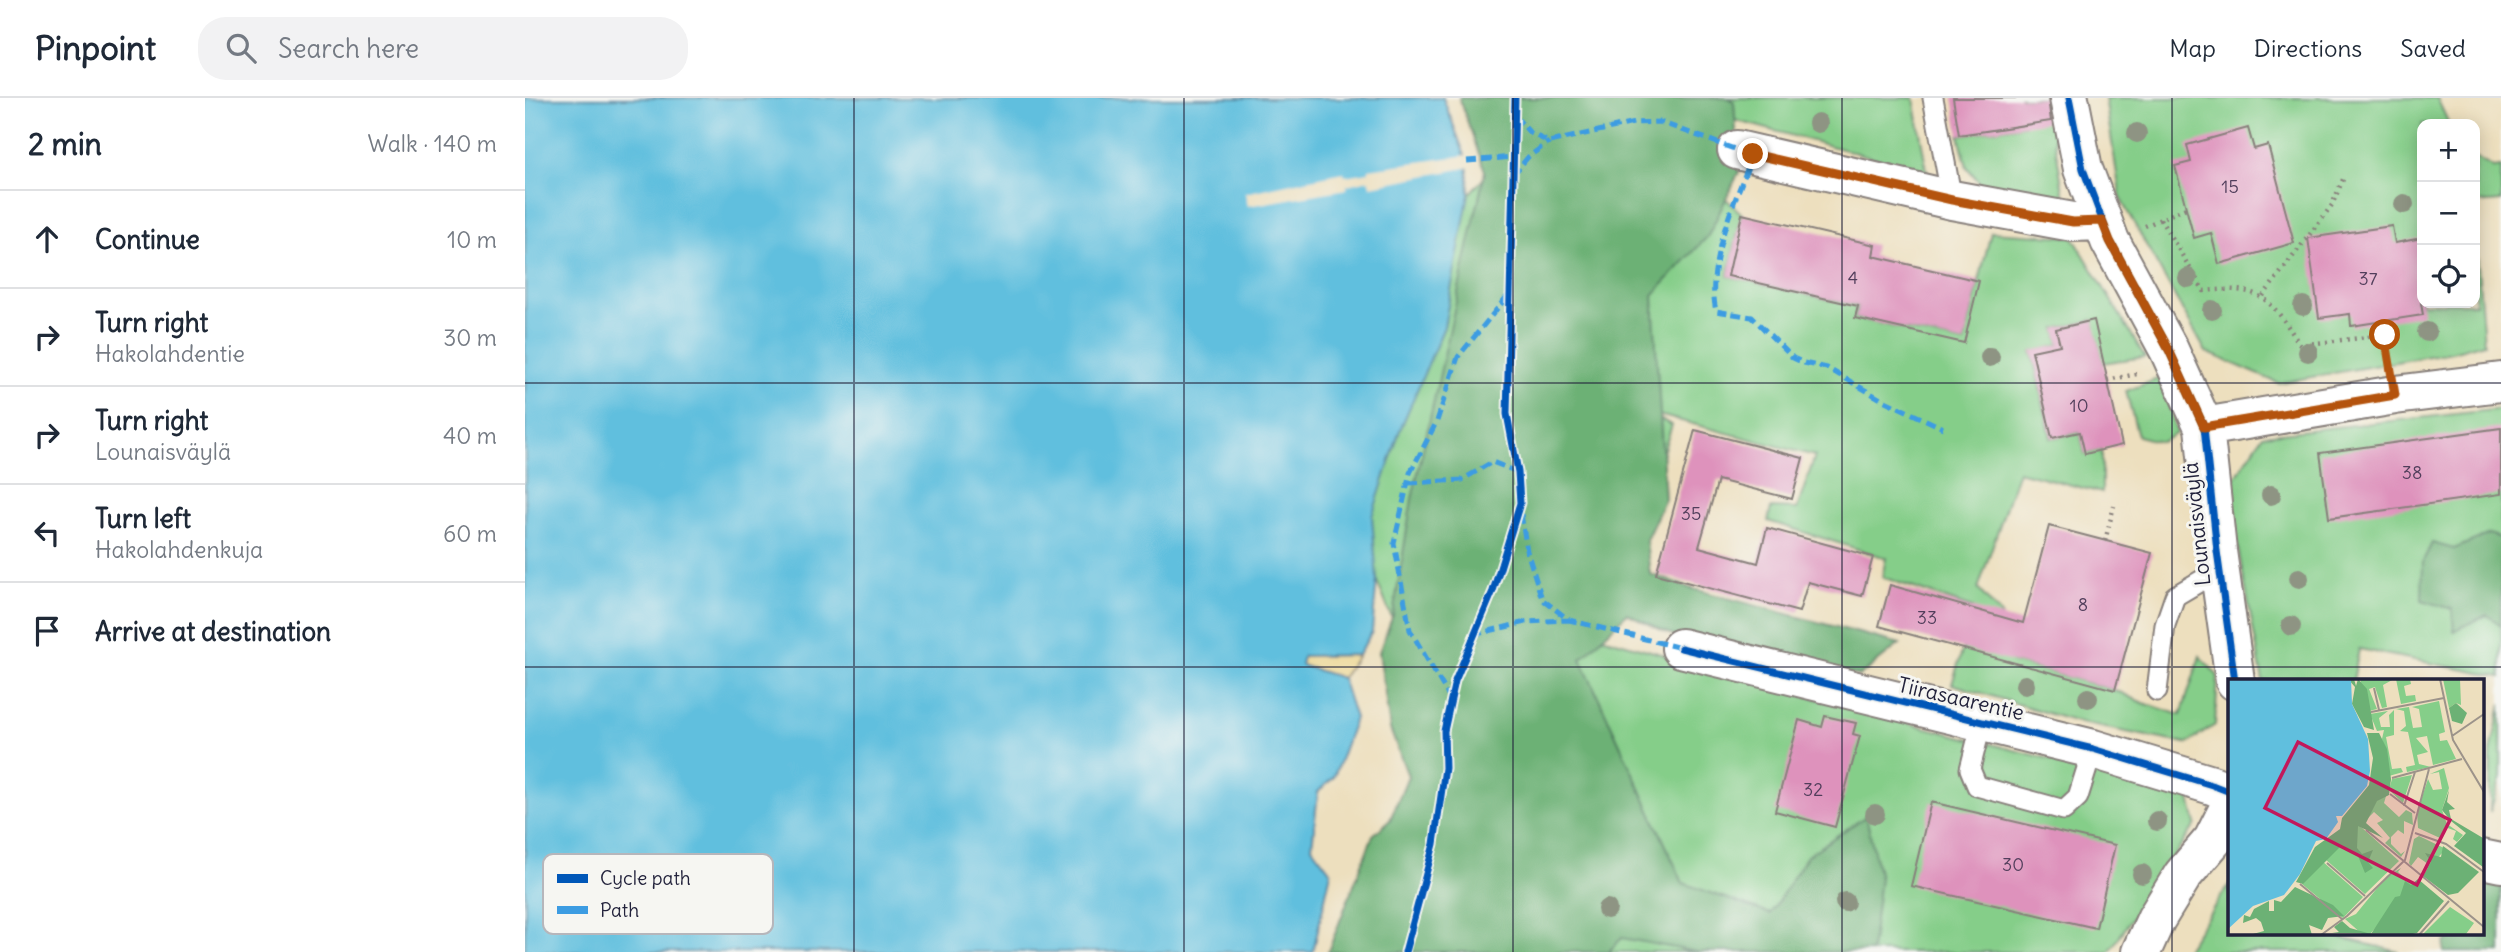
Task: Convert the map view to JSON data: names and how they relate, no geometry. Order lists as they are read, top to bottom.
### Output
{
  "streets": {
    "street": ["Lounaisväylä", "Tiirasaarentie"]
  },
  "house_numbers": [
    "15",
    "4",
    "37",
    "10",
    "38",
    "35",
    "8",
    "33",
    "32",
    "30"
  ],
  "legend": ["Cycle path", "Path"],
  "page": {
    "header": "Pinpoint",
    "search": "Search here",
    "nav": ["Map", "Directions", "Saved"],
    "heading": ["2 min", "Walk · 140 m"],
    "map_buttons": ["+", "−"],
    "list": [
      ["Continue", "10 m"],
      ["Turn right", "Hakolahdentie", "30 m"],
      ["Turn right", "Lounaisväylä", "40 m"],
      ["Turn left", "Hakolahdenkuja", "60 m"],
      "Arrive at destination"
    ]
  }
}
